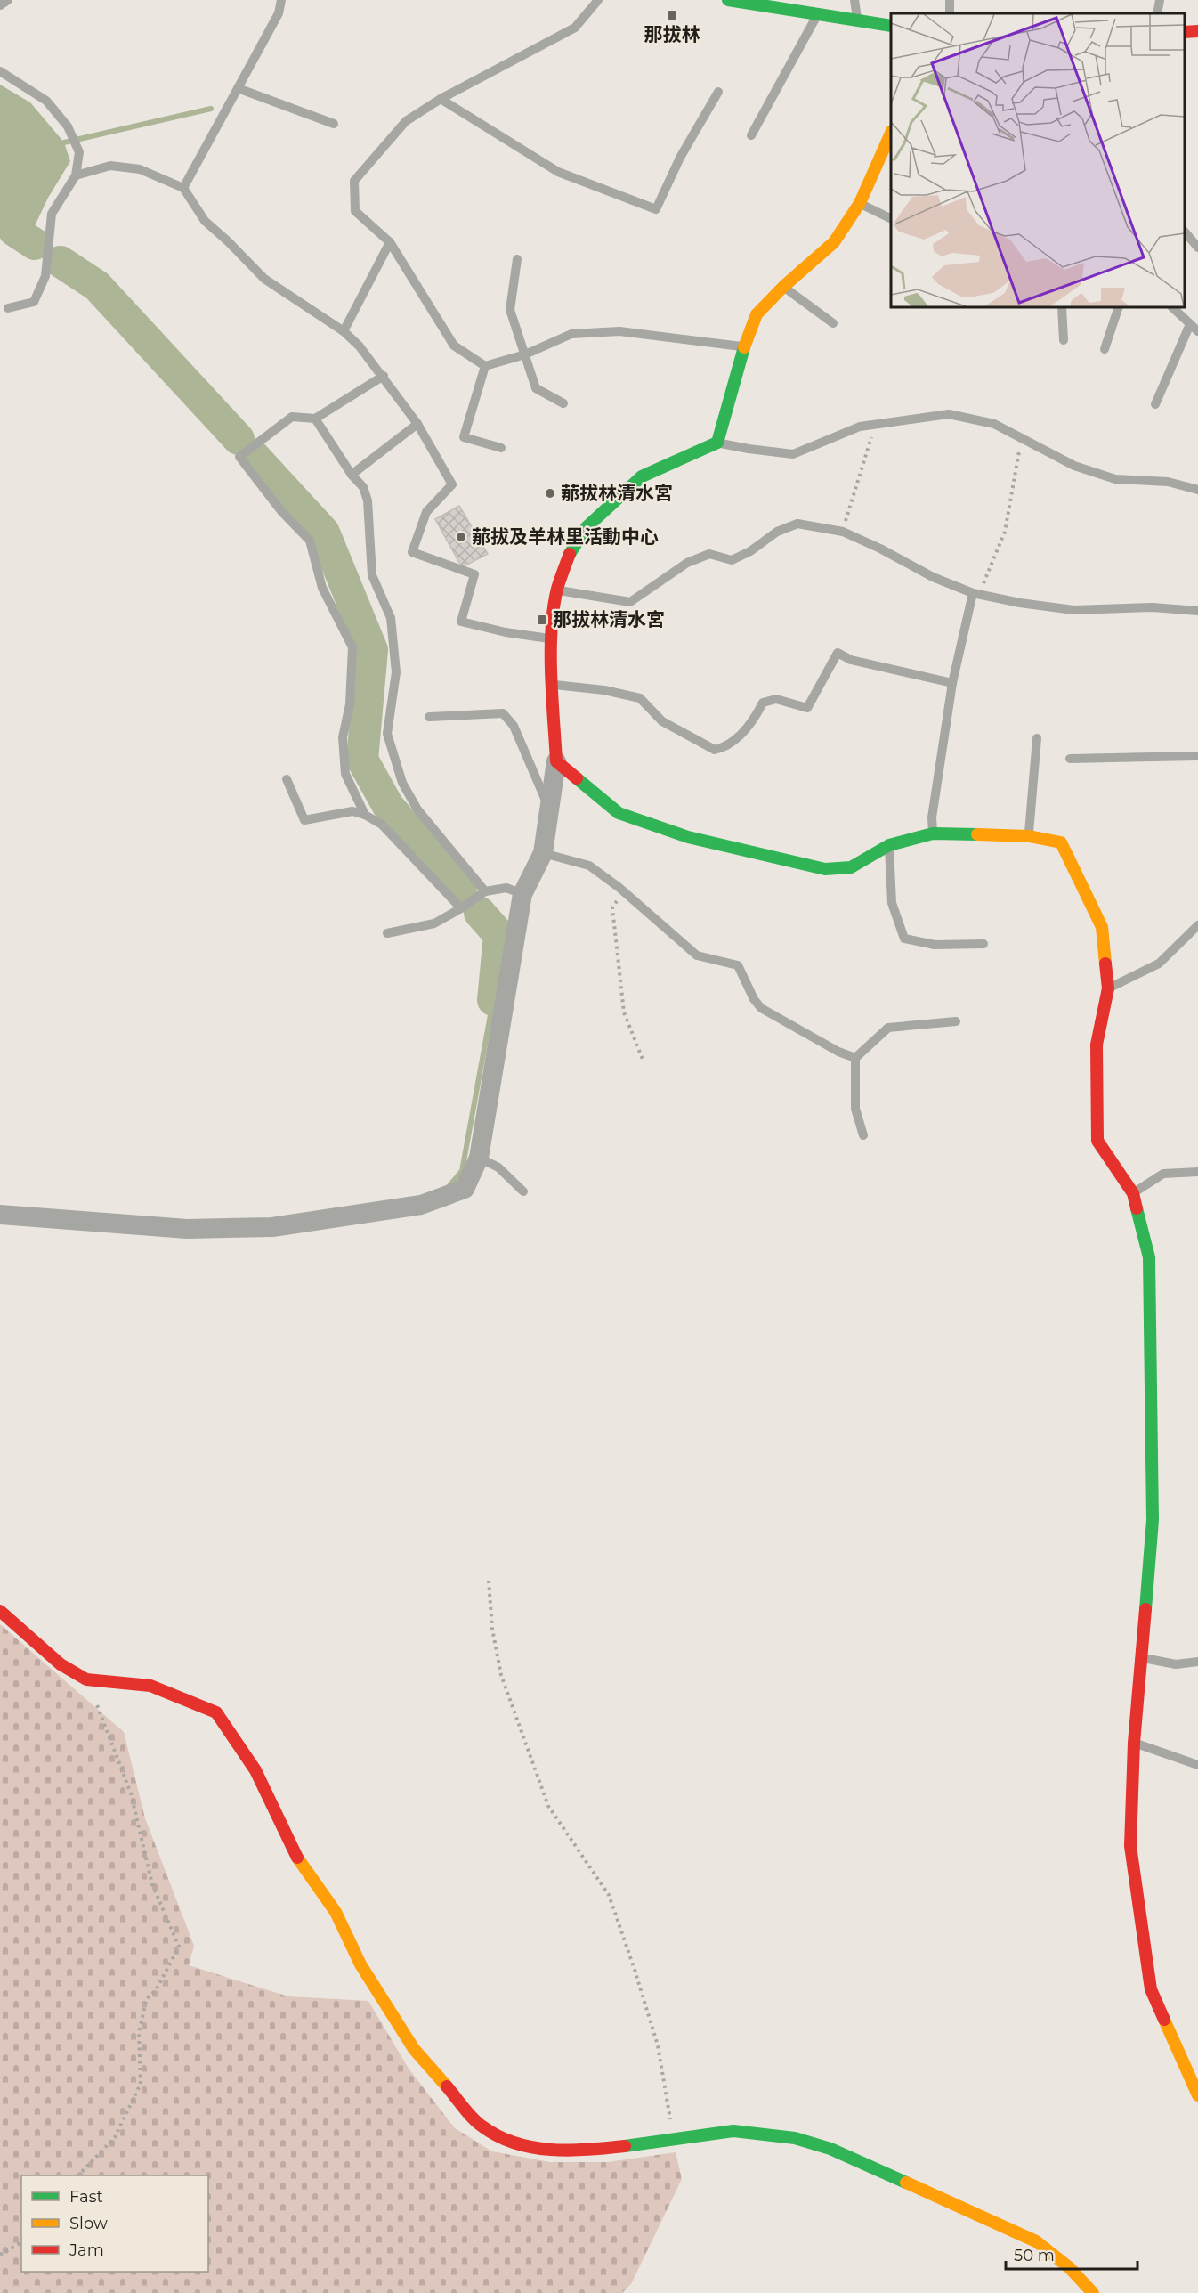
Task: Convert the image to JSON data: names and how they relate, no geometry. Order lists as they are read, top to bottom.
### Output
{
  "places": {
    "transit": ["那拔林", "那拔林清水宮"],
    "other": ["𦰡拔林清水宮", "𦰡拔及羊林里活動中心"]
  },
  "legend": ["Fast", "Slow", "Jam"],
  "scale_bar": "50 m"
}
